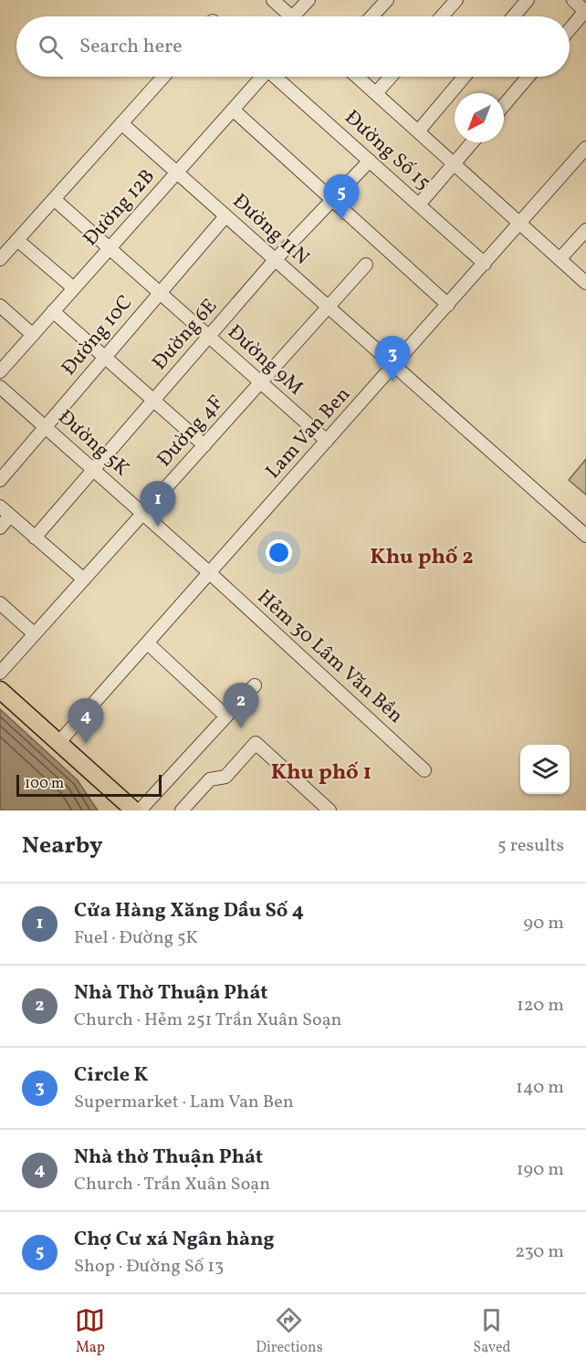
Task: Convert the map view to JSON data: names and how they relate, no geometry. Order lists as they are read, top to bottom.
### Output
{
  "streets": {
    "street": [
      "Đường Số 15",
      "Đường 12B",
      "Đường 11N",
      "Đường 6E",
      "Đường 10C",
      "Đường 9M",
      "Đường 4F",
      "Lam Van Ben",
      "Đường 5K",
      "Hẻm 30 Lâm Văn Bền"
    ]
  },
  "crossings": [
    ["Đường Số 15", "Đường 6E"],
    ["Đường Số 15", "Lam Van Ben"],
    ["Đường 12B", "Đường 11N"],
    ["Đường 12B", "Đường 9M"],
    ["Đường 11N", "Đường 6E"],
    ["Đường 11N", "Đường 10C"],
    ["Đường 11N", "Đường 4F"],
    ["Đường 11N", "Lam Van Ben"],
    ["Đường 6E", "Đường 9M"],
    ["Đường 6E", "Đường 5K"],
    ["Đường 10C", "Đường 9M"],
    ["Đường 10C", "Đường 5K"],
    ["Đường 9M", "Đường 4F"],
    ["Đường 9M", "Lam Van Ben"],
    ["Đường 4F", "Đường 5K"],
    ["Lam Van Ben", "Đường 5K"],
    ["Lam Van Ben", "Hẻm 30 Lâm Văn Bền"],
    ["Đường 5K", "Hẻm 30 Lâm Văn Bền"]
  ],
  "districts": ["Khu phố 2", "Khu phố 1"],
  "scale_bar": "100 m",
  "north": "bottom left",
  "page": {
    "search": "Search here",
    "pins": [
      "5",
      "3",
      "1",
      "2",
      "4"
    ],
    "scale": "100 m",
    "heading": ["Nearby", "5 results"],
    "list": [
      {
        "mark": "1",
        "name": "Cửa Hàng Xăng Dầu Số 4",
        "note": "Fuel · Đường 5K",
        "value": "90 m"
      },
      {
        "mark": "2",
        "name": "Nhà Thờ Thuận Phát",
        "note": "Church · Hẻm 251 Trần Xuân Soạn",
        "value": "120 m"
      },
      {
        "mark": "3",
        "name": "Circle K",
        "note": "Supermarket · Lam Van Ben",
        "value": "140 m"
      },
      {
        "mark": "4",
        "name": "Nhà thờ Thuận Phát",
        "note": "Church · Trần Xuân Soạn",
        "value": "190 m"
      },
      {
        "mark": "5",
        "name": "Chợ Cư xá Ngân hàng",
        "note": "Shop · Đường Số 13",
        "value": "230 m"
      }
    ],
    "nav": ["Map", "Directions", "Saved"]
  }
}
